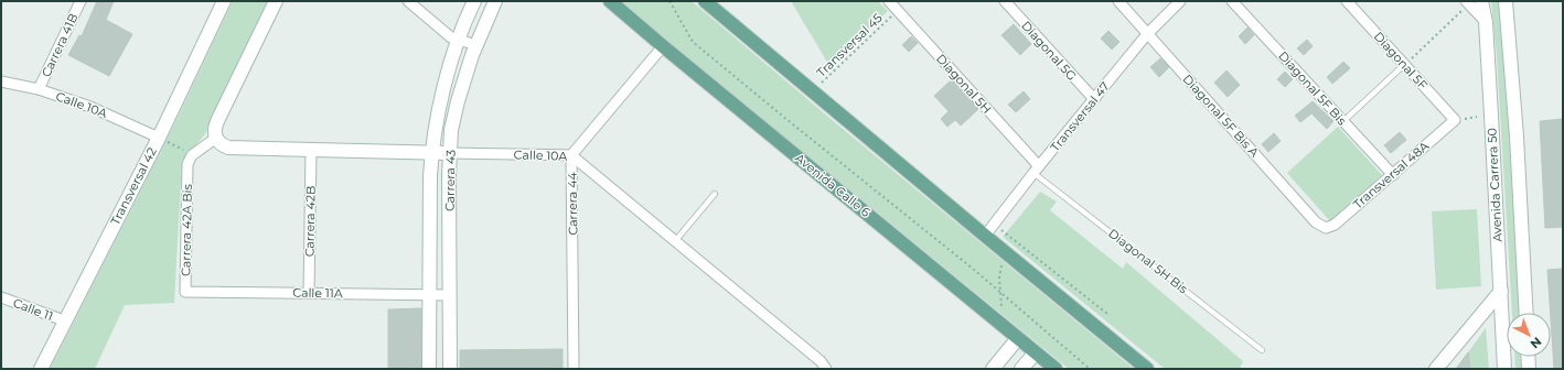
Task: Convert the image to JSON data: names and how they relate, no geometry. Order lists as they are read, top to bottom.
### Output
{
  "streets": {
    "main road": ["Avenida Calle 6"],
    "street": [
      "Carrera 41B",
      "Diagonal 5G",
      "Diagonal 5F",
      "Diagonal 5H",
      "Diagonal 5F Bis",
      "Calle 10A",
      "Diagonal 5F Bis A",
      "Transversal 47",
      "Transversal 48A",
      "Carrera 43",
      "Avenida Carrera 50",
      "Transversal 42",
      "Carrera 44",
      "Carrera 42B",
      "Carrera 42A Bis",
      "Calle 11A",
      "Calle 11"
    ],
    "lane": ["Diagonal 5H Bis"],
    "path": ["Transversal 45"]
  },
  "crossings": [
    ["Carrera 41B", "Calle 10A"],
    ["Transversal 45", "Diagonal 5H"],
    ["Diagonal 5G", "Transversal 47"],
    ["Diagonal 5F", "Transversal 48A"],
    ["Diagonal 5H", "Transversal 47"],
    ["Diagonal 5H", "Diagonal 5H Bis"],
    ["Diagonal 5F Bis", "Transversal 48A"],
    ["Calle 10A", "Carrera 43"],
    ["Calle 10A", "Transversal 42"],
    ["Calle 10A", "Carrera 44"],
    ["Calle 10A", "Carrera 42B"],
    ["Diagonal 5F Bis A", "Transversal 47"],
    ["Diagonal 5F Bis A", "Transversal 48A"],
    ["Transversal 47", "Diagonal 5H Bis"],
    ["Carrera 43", "Calle 11A"],
    ["Avenida Calle 6", "Carrera 44"],
    ["Transversal 42", "Calle 11"],
    ["Carrera 42B", "Calle 11A"],
    ["Carrera 42A Bis", "Calle 11A"]
  ],
  "north": "bottom right"
}
